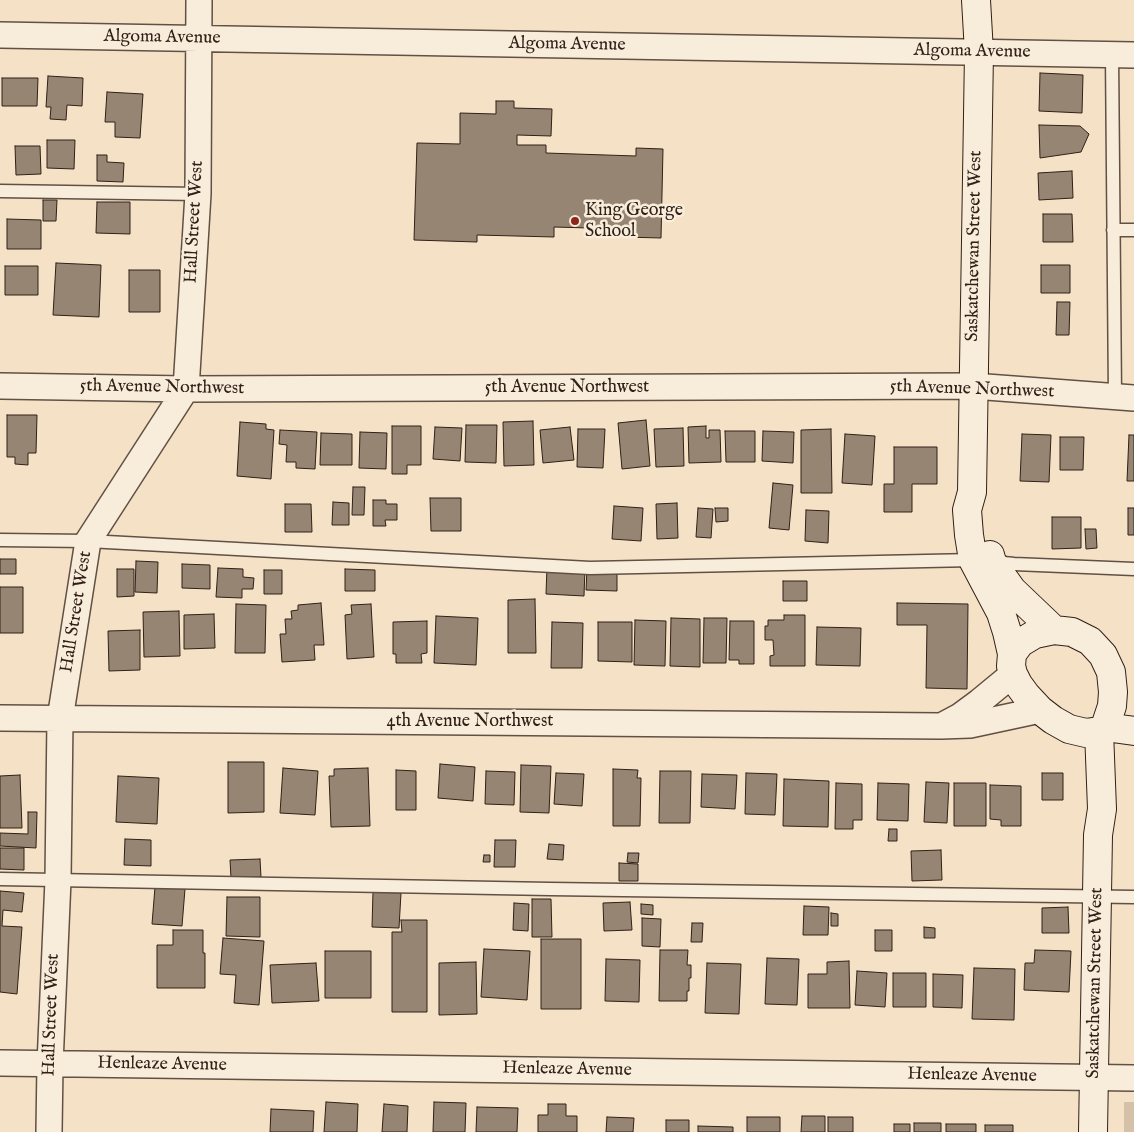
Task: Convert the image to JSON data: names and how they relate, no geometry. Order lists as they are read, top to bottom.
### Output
{
  "streets": {
    "street": [
      "Algoma Avenue",
      "Hall Street West",
      "Saskatchewan Street West",
      "5th Avenue Northwest",
      "4th Avenue Northwest",
      "Henleaze Avenue"
    ]
  },
  "crossings": [
    ["Algoma Avenue", "Hall Street West"],
    ["Algoma Avenue", "Saskatchewan Street West"],
    ["Hall Street West", "5th Avenue Northwest"],
    ["Hall Street West", "4th Avenue Northwest"],
    ["Hall Street West", "Henleaze Avenue"],
    ["Saskatchewan Street West", "5th Avenue Northwest"],
    ["Saskatchewan Street West", "4th Avenue Northwest"],
    ["Saskatchewan Street West", "Henleaze Avenue"]
  ],
  "places": ["King George School"]
}
